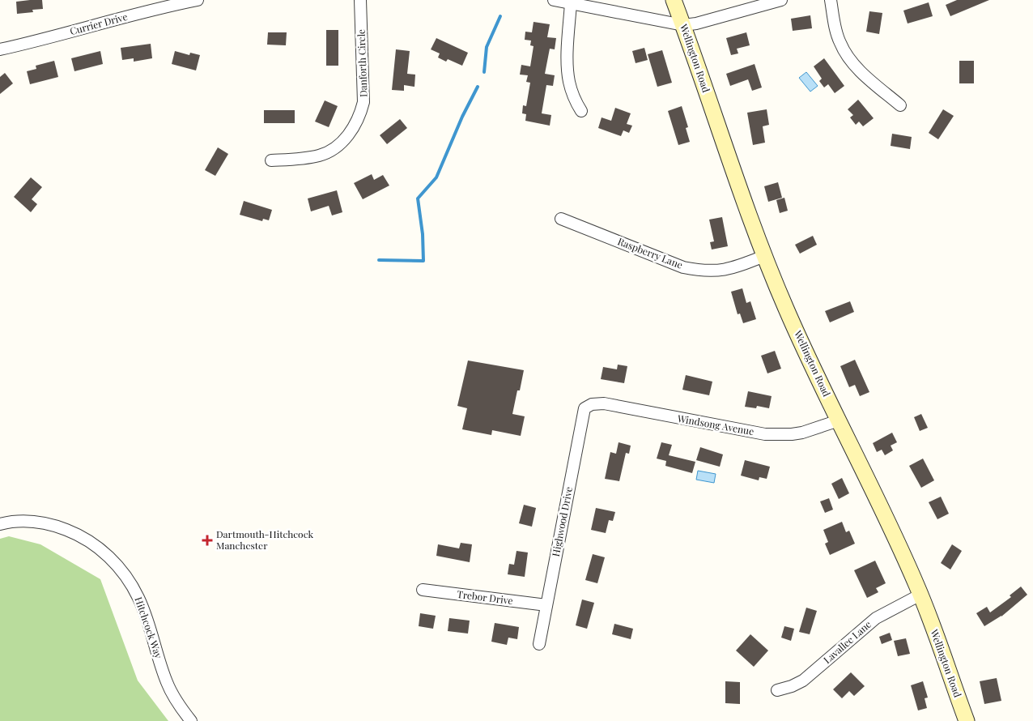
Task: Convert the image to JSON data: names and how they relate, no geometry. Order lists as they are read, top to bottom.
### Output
{
  "streets": {
    "main road": ["Wellington Road"],
    "street": [
      "Currier Drive",
      "Danforth Circle",
      "Raspberry Lane",
      "Windsong Avenue",
      "Highwood Drive",
      "Trebor Drive",
      "Hitchcock Way",
      "Lavallee Lane"
    ]
  },
  "crossings": [
    ["Wellington Road", "Raspberry Lane"],
    ["Wellington Road", "Windsong Avenue"],
    ["Wellington Road", "Lavallee Lane"],
    ["Windsong Avenue", "Highwood Drive"],
    ["Highwood Drive", "Trebor Drive"]
  ],
  "places": {
    "health": ["Dartmouth-Hitchcock Manchester"]
  }
}
